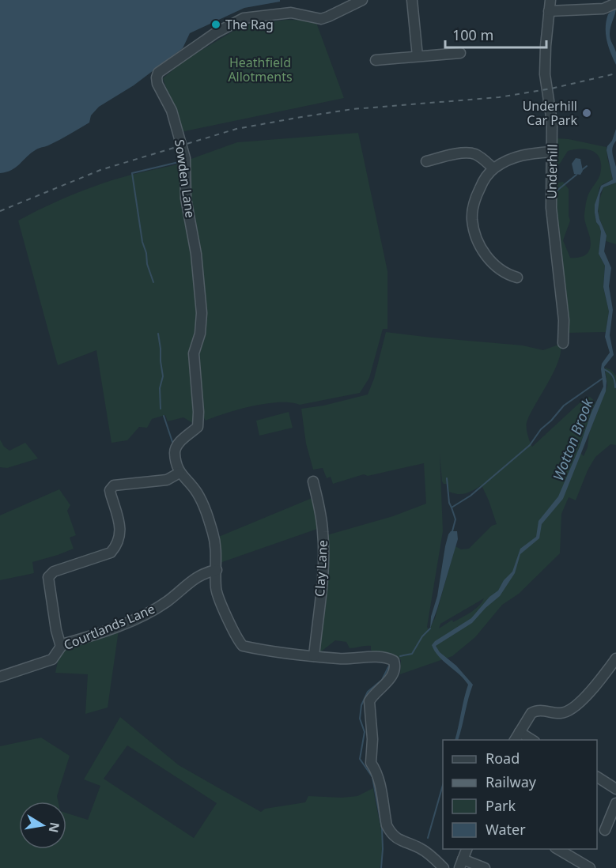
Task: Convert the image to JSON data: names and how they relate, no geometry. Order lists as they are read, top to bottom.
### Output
{
  "streets": {
    "street": [
      "Underhill",
      "Sowden Lane",
      "Clay Lane",
      "Courtlands Lane"
    ]
  },
  "water": ["Wotton Brook"],
  "parks": ["Heathfield Allotments"],
  "places": ["The Rag", "Underhill Car Park"],
  "legend": [
    "Road",
    "Railway",
    "Park",
    "Water"
  ],
  "scale_bar": "100 m",
  "north": "right"
}
